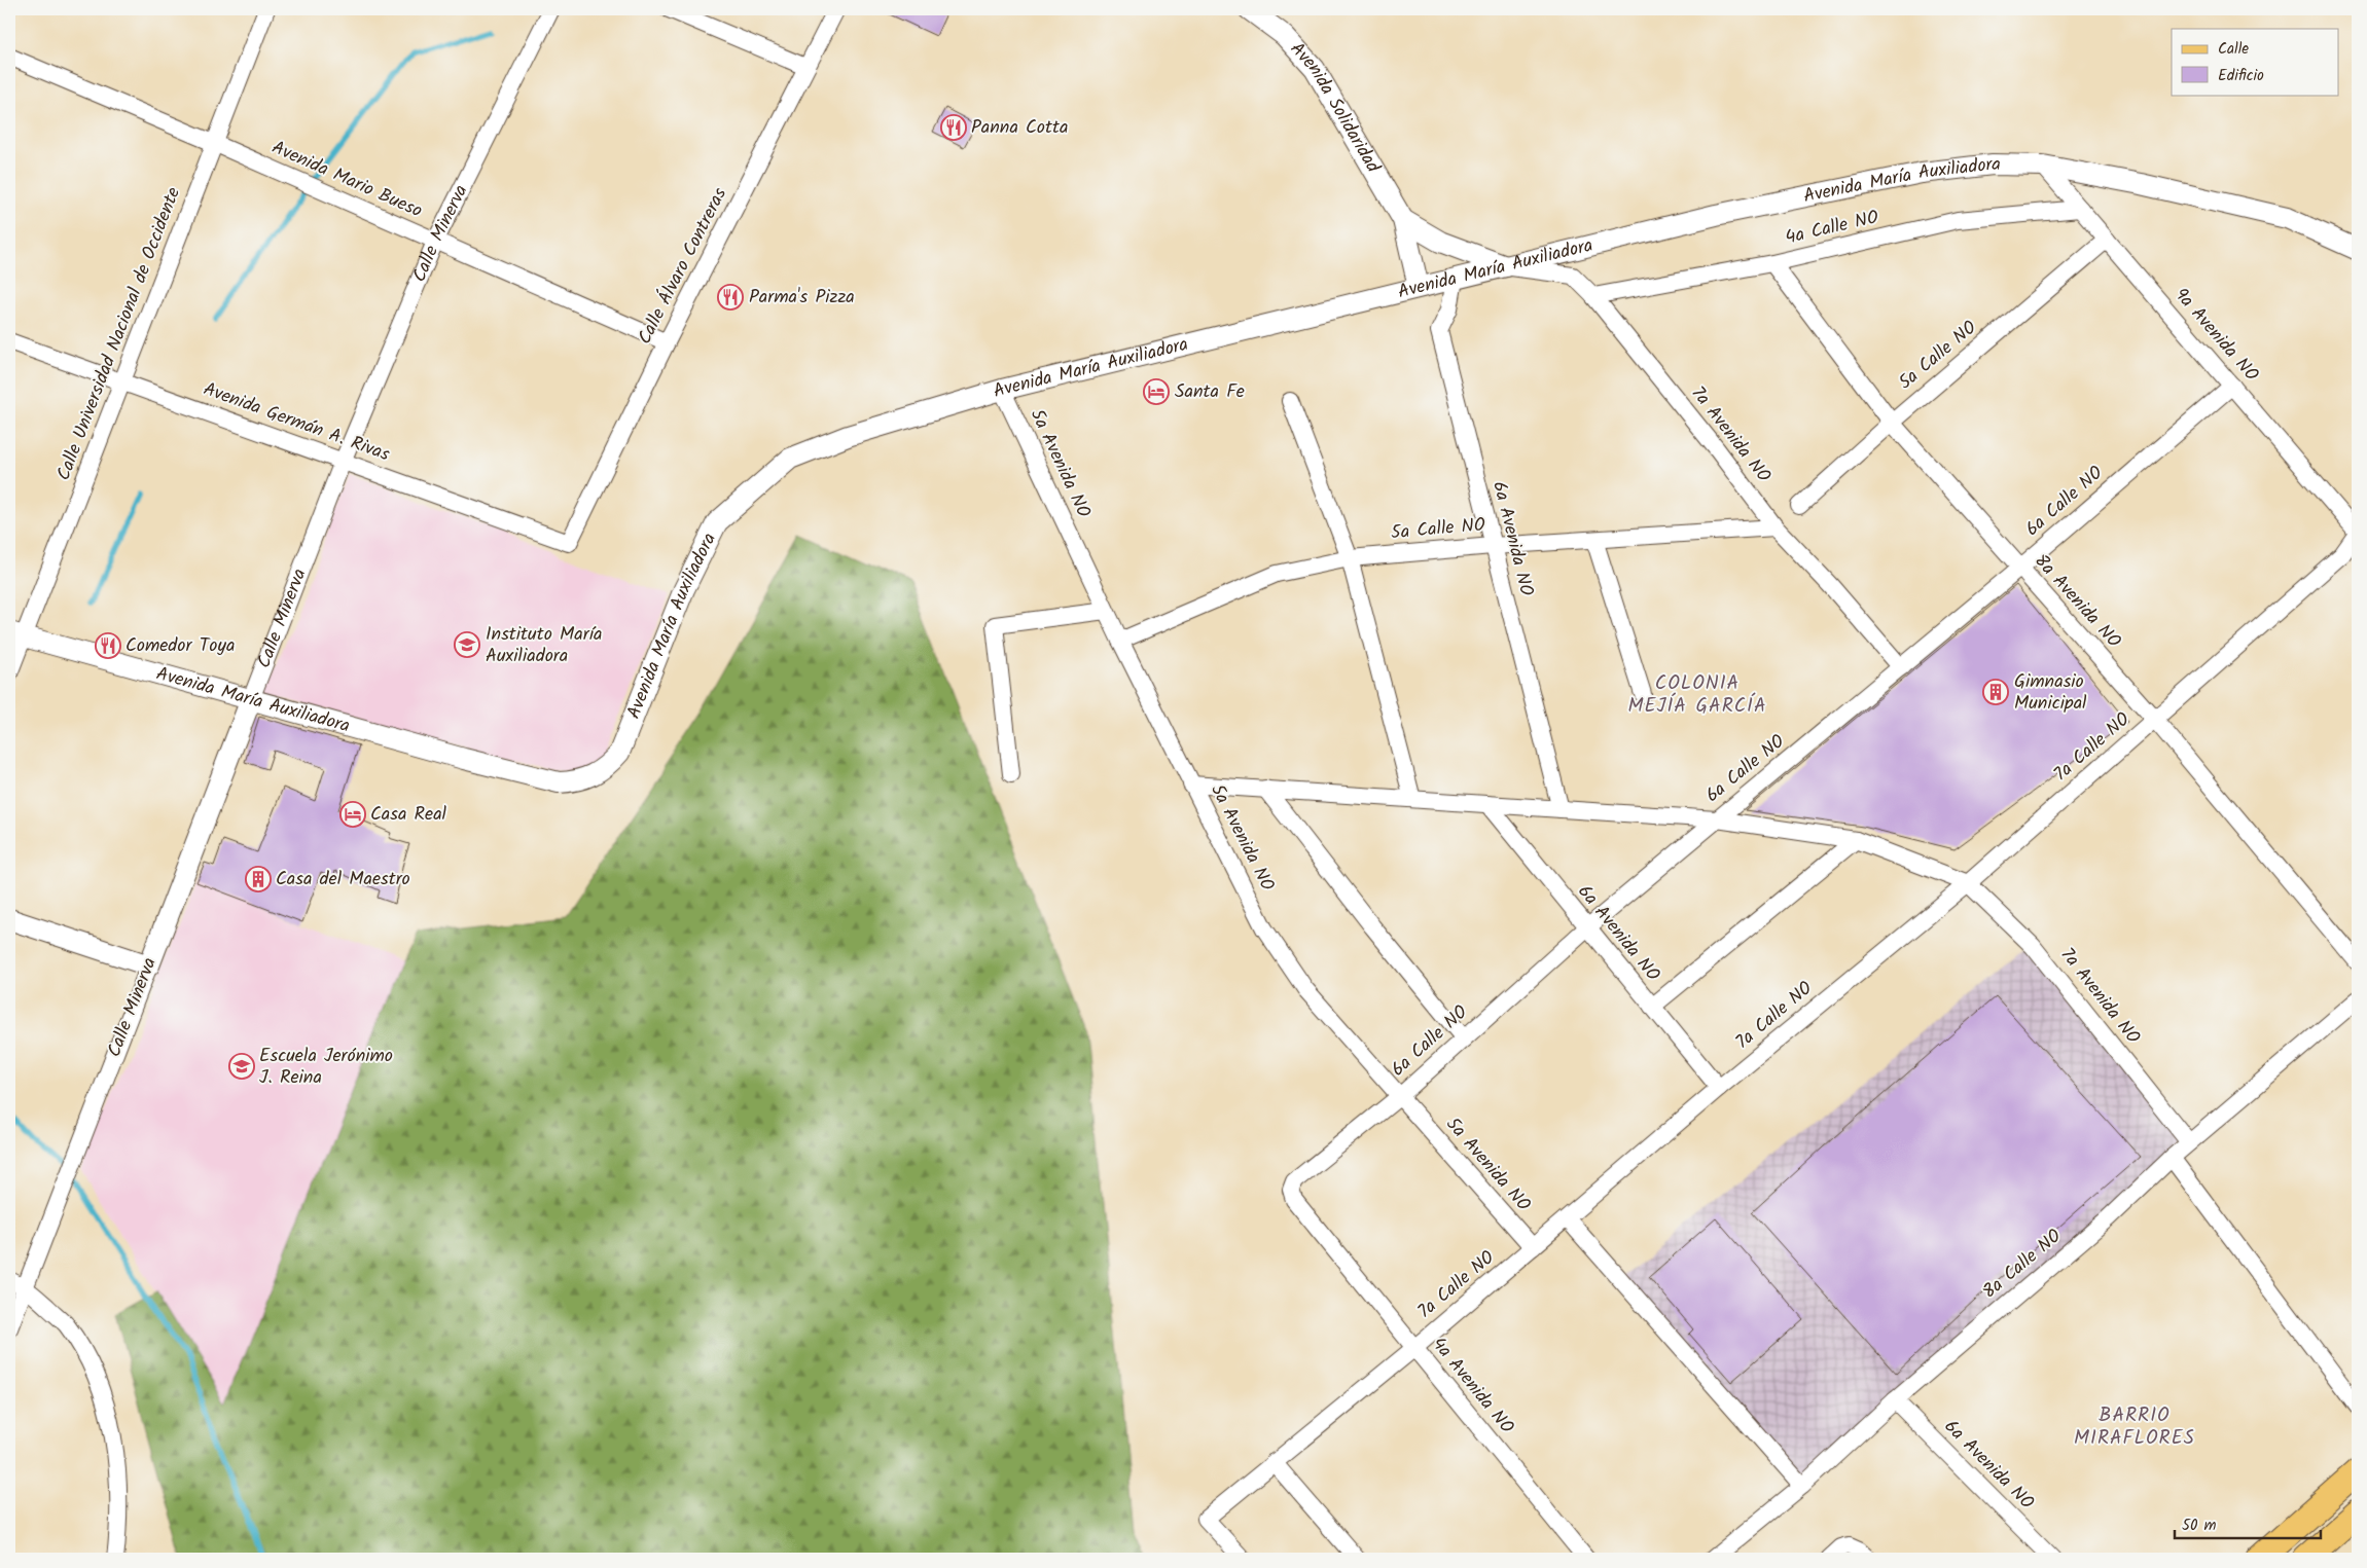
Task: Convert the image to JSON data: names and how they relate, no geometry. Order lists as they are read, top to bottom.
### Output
{
  "streets": {
    "street": [
      "Avenida Solidaridad",
      "Avenida Mario Bueso",
      "Avenida María Auxiliadora",
      "4a Calle NO",
      "Calle Minerva",
      "Calle Álvaro Contreras",
      "Calle Universidad Nacional de Occidente",
      "9a Avenida NO",
      "5a Calle NO",
      "Avenida Germán A. Rivas",
      "7a Avenida NO",
      "5a Avenida NO",
      "6a Calle NO",
      "6a Avenida NO",
      "8a Avenida NO",
      "7a Calle NO",
      "8a Calle NO",
      "4a Avenida NO"
    ]
  },
  "crossings": [
    ["Avenida Solidaridad", "Avenida María Auxiliadora"],
    ["Avenida Solidaridad", "7a Avenida NO"],
    ["Avenida Mario Bueso", "Calle Minerva"],
    ["Avenida Mario Bueso", "Calle Álvaro Contreras"],
    ["Avenida Mario Bueso", "Calle Universidad Nacional de Occidente"],
    ["Avenida María Auxiliadora", "Calle Minerva"],
    ["Avenida María Auxiliadora", "Calle Universidad Nacional de Occidente"],
    ["Avenida María Auxiliadora", "9a Avenida NO"],
    ["Avenida María Auxiliadora", "7a Avenida NO"],
    ["Avenida María Auxiliadora", "5a Avenida NO"],
    ["Avenida María Auxiliadora", "6a Avenida NO"],
    ["4a Calle NO", "9a Avenida NO"],
    ["4a Calle NO", "7a Avenida NO"],
    ["4a Calle NO", "8a Avenida NO"],
    ["Calle Minerva", "Avenida Germán A. Rivas"],
    ["Calle Álvaro Contreras", "Avenida Germán A. Rivas"],
    ["Calle Universidad Nacional de Occidente", "Avenida Germán A. Rivas"],
    ["9a Avenida NO", "5a Calle NO"],
    ["9a Avenida NO", "6a Calle NO"],
    ["9a Avenida NO", "7a Calle NO"],
    ["5a Calle NO", "7a Avenida NO"],
    ["5a Calle NO", "5a Avenida NO"],
    ["5a Calle NO", "6a Avenida NO"],
    ["5a Calle NO", "8a Avenida NO"],
    ["7a Avenida NO", "6a Calle NO"],
    ["7a Avenida NO", "7a Calle NO"],
    ["7a Avenida NO", "8a Calle NO"],
    ["5a Avenida NO", "6a Calle NO"],
    ["5a Avenida NO", "7a Calle NO"],
    ["6a Calle NO", "6a Avenida NO"],
    ["6a Calle NO", "8a Avenida NO"],
    ["6a Calle NO", "4a Avenida NO"],
    ["6a Avenida NO", "7a Calle NO"],
    ["6a Avenida NO", "8a Calle NO"],
    ["8a Avenida NO", "7a Calle NO"],
    ["7a Calle NO", "4a Avenida NO"]
  ],
  "districts": ["COLONIA MEJÍA GARCÍA", "BARRIO MIRAFLORES"],
  "places": {
    "restaurant": ["Panna Cotta", "Parma's Pizza", "Comedor Toya"],
    "hotel": ["Santa Fe", "Casa Real"],
    "school or university": ["Instituto María Auxiliadora", "Escuela Jerónimo J. Reina"],
    "building": ["Gimnasio Municipal", "Casa del Maestro"]
  },
  "legend": ["Calle", "Edificio"],
  "scale_bar": "50 m"
}
